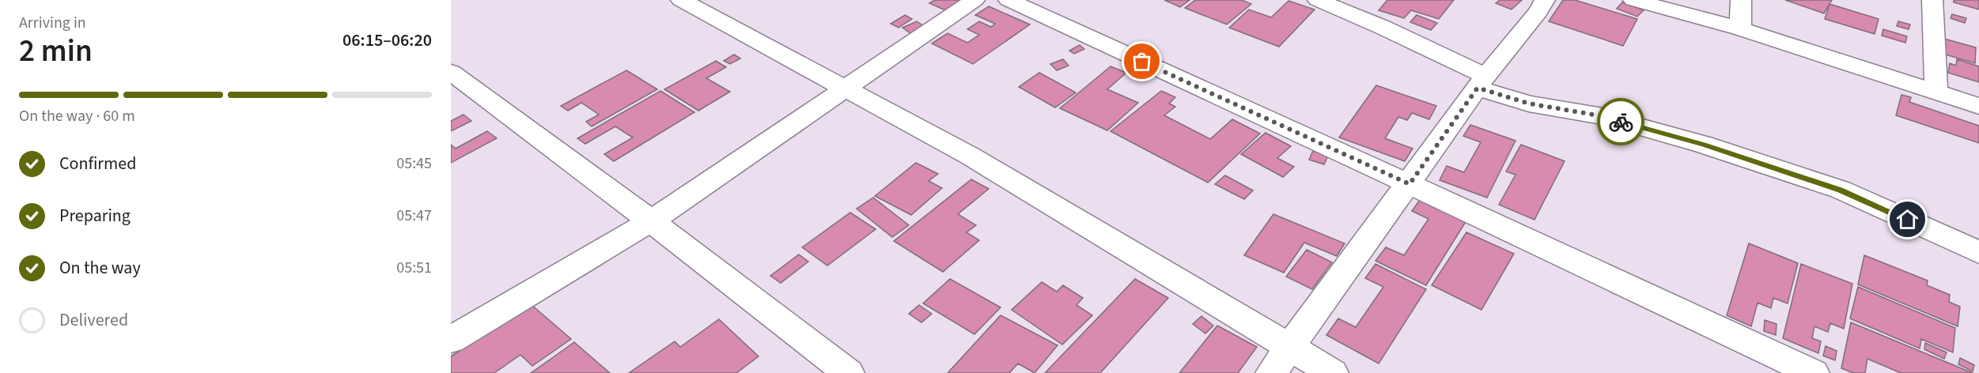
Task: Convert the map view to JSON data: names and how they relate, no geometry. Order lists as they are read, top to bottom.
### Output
{
  "page": {
    "heading": ["2 min", "Arriving in", "06:15–06:20"],
    "bar": "On the way · 60 m",
    "list": [
      ["Confirmed", "05:45"],
      ["Preparing", "05:47"],
      ["On the way", "05:51"],
      "Delivered"
    ]
  }
}
